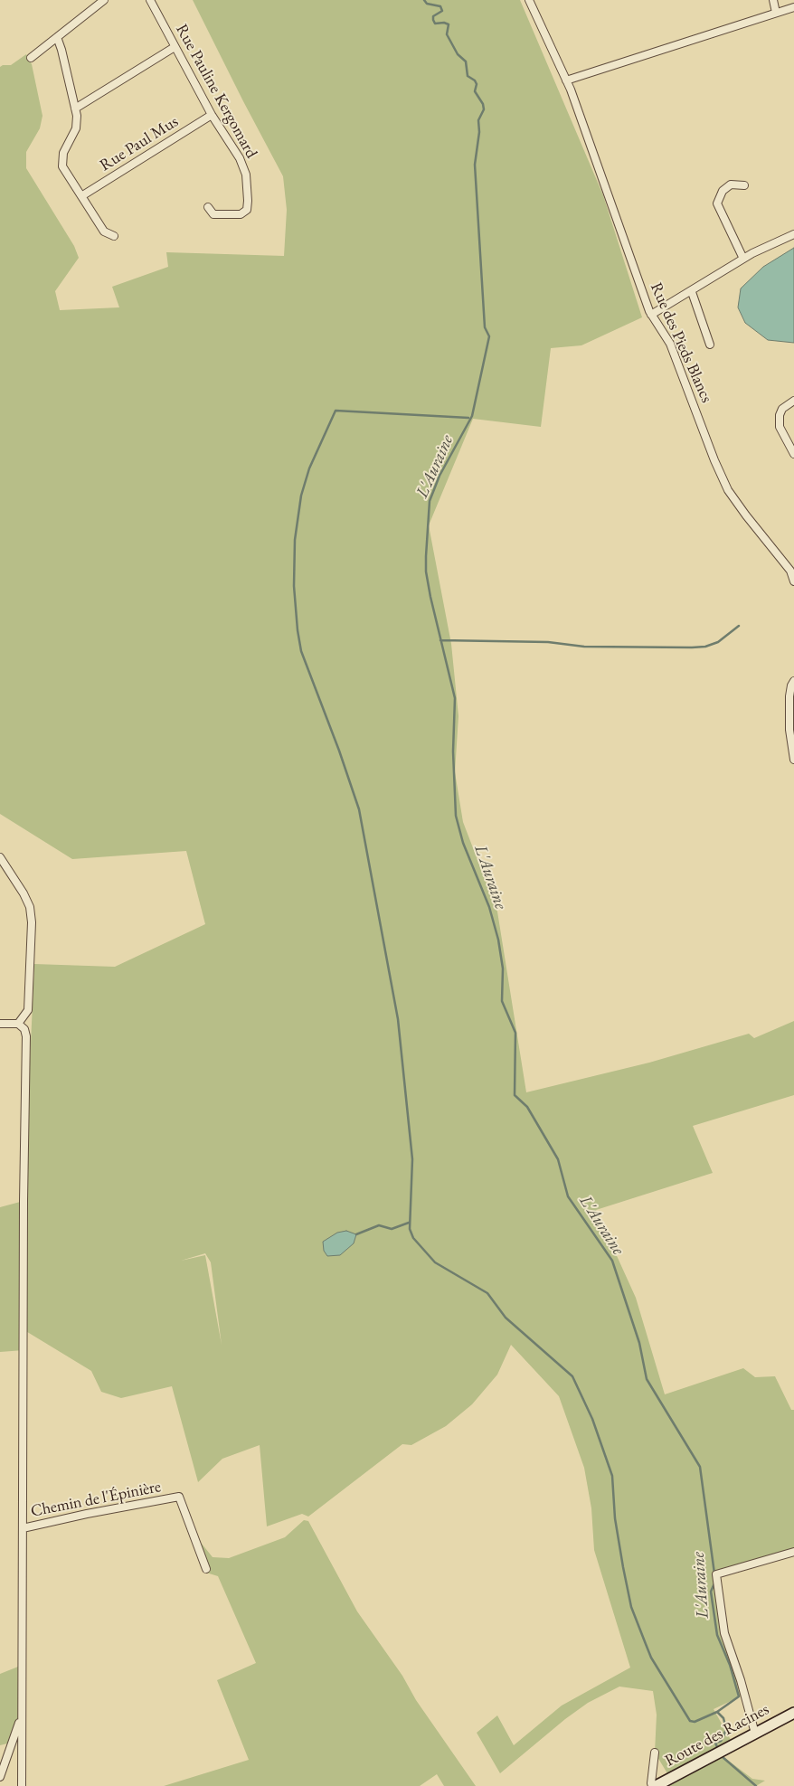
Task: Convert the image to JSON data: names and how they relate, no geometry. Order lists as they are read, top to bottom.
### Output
{
  "streets": {
    "main road": ["Route des Racines"],
    "street": [
      "Rue Pauline Kergomard",
      "Rue Paul Mus",
      "Rue des Pieds Blancs",
      "Chemin de l'Épinière"
    ]
  },
  "crossings": [
    ["Rue Pauline Kergomard", "Rue Paul Mus"]
  ],
  "water": ["L'Auraine"]
}
